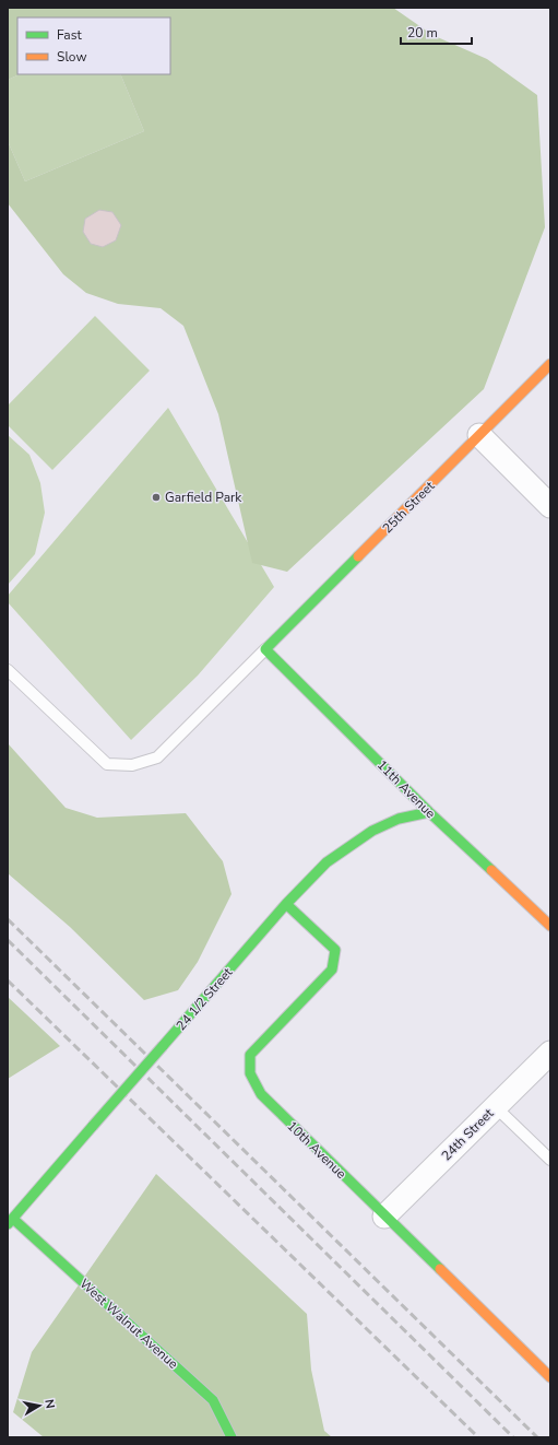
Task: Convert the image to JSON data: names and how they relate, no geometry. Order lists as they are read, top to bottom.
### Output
{
  "streets": {
    "street": [
      "25th Street",
      "11th Avenue",
      "24 1/2 Street",
      "24th Street",
      "10th Avenue",
      "West Walnut Avenue"
    ]
  },
  "crossings": [
    ["25th Street", "11th Avenue"],
    ["11th Avenue", "24 1/2 Street"],
    ["24 1/2 Street", "10th Avenue"],
    ["24 1/2 Street", "West Walnut Avenue"],
    ["24th Street", "10th Avenue"]
  ],
  "places": ["Garfield Park"],
  "legend": ["Fast", "Slow"],
  "scale_bar": "20 m",
  "north": "right"
}
